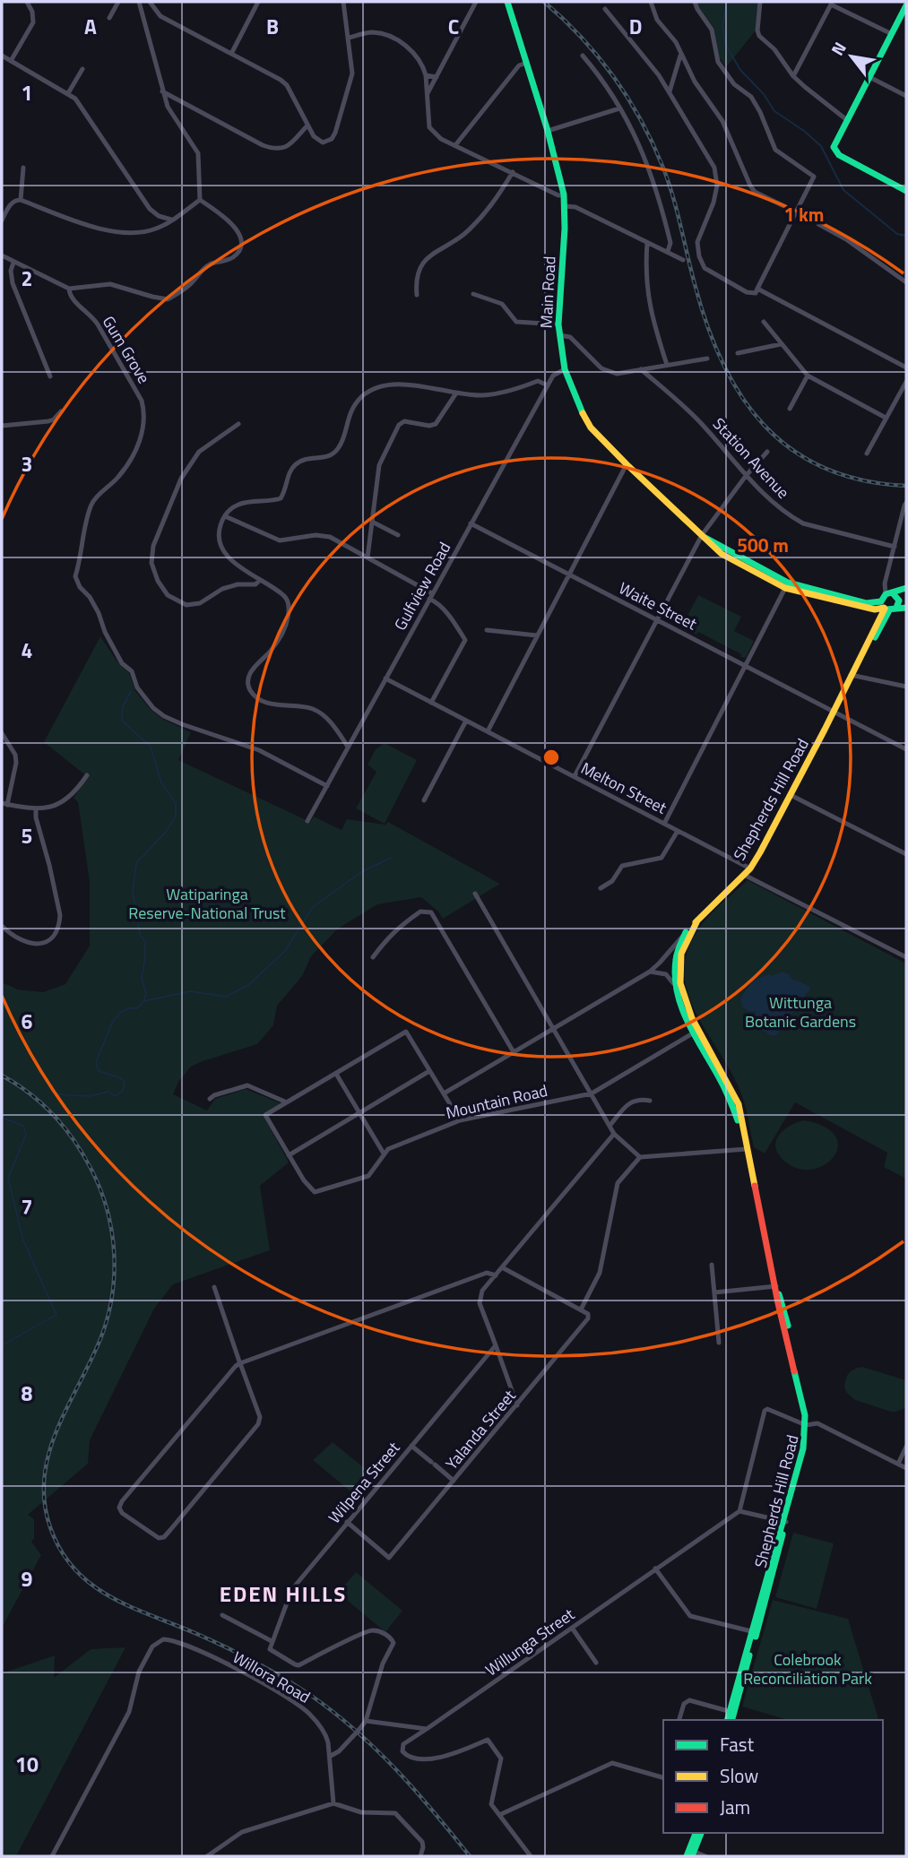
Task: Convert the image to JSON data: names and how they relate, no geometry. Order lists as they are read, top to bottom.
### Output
{
  "streets": {
    "main road": ["Main Road", "Shepherds Hill Road"],
    "street": [
      "Gum Grove",
      "Station Avenue",
      "Gulfview Road",
      "Waite Street",
      "Melton Street",
      "Mountain Road",
      "Yalanda Street",
      "Wilpena Street",
      "Willunga Street",
      "Willora Road"
    ]
  },
  "crossings": [
    ["Main Road", "Gulfview Road"],
    ["Main Road", "Shepherds Hill Road"],
    ["Gum Grove", "Gulfview Road"],
    ["Gulfview Road", "Waite Street"],
    ["Gulfview Road", "Melton Street"],
    ["Waite Street", "Shepherds Hill Road"],
    ["Melton Street", "Shepherds Hill Road"],
    ["Yalanda Street", "Wilpena Street"]
  ],
  "districts": ["EDEN HILLS"],
  "parks": ["Watiparinga Reserve-National Trust", "Wittunga Botanic Gardens", "Colebrook Reconciliation Park"],
  "legend": ["Fast", "Slow", "Jam"],
  "north": "top left",
  "grid": {
    "columns": [
      "A",
      "B",
      "C",
      "D"
    ],
    "rows": [
      "1",
      "2",
      "3",
      "4",
      "5",
      "6",
      "7",
      "8",
      "9",
      "10"
    ]
  },
  "rings": ["1 km", "500 m"]
}
